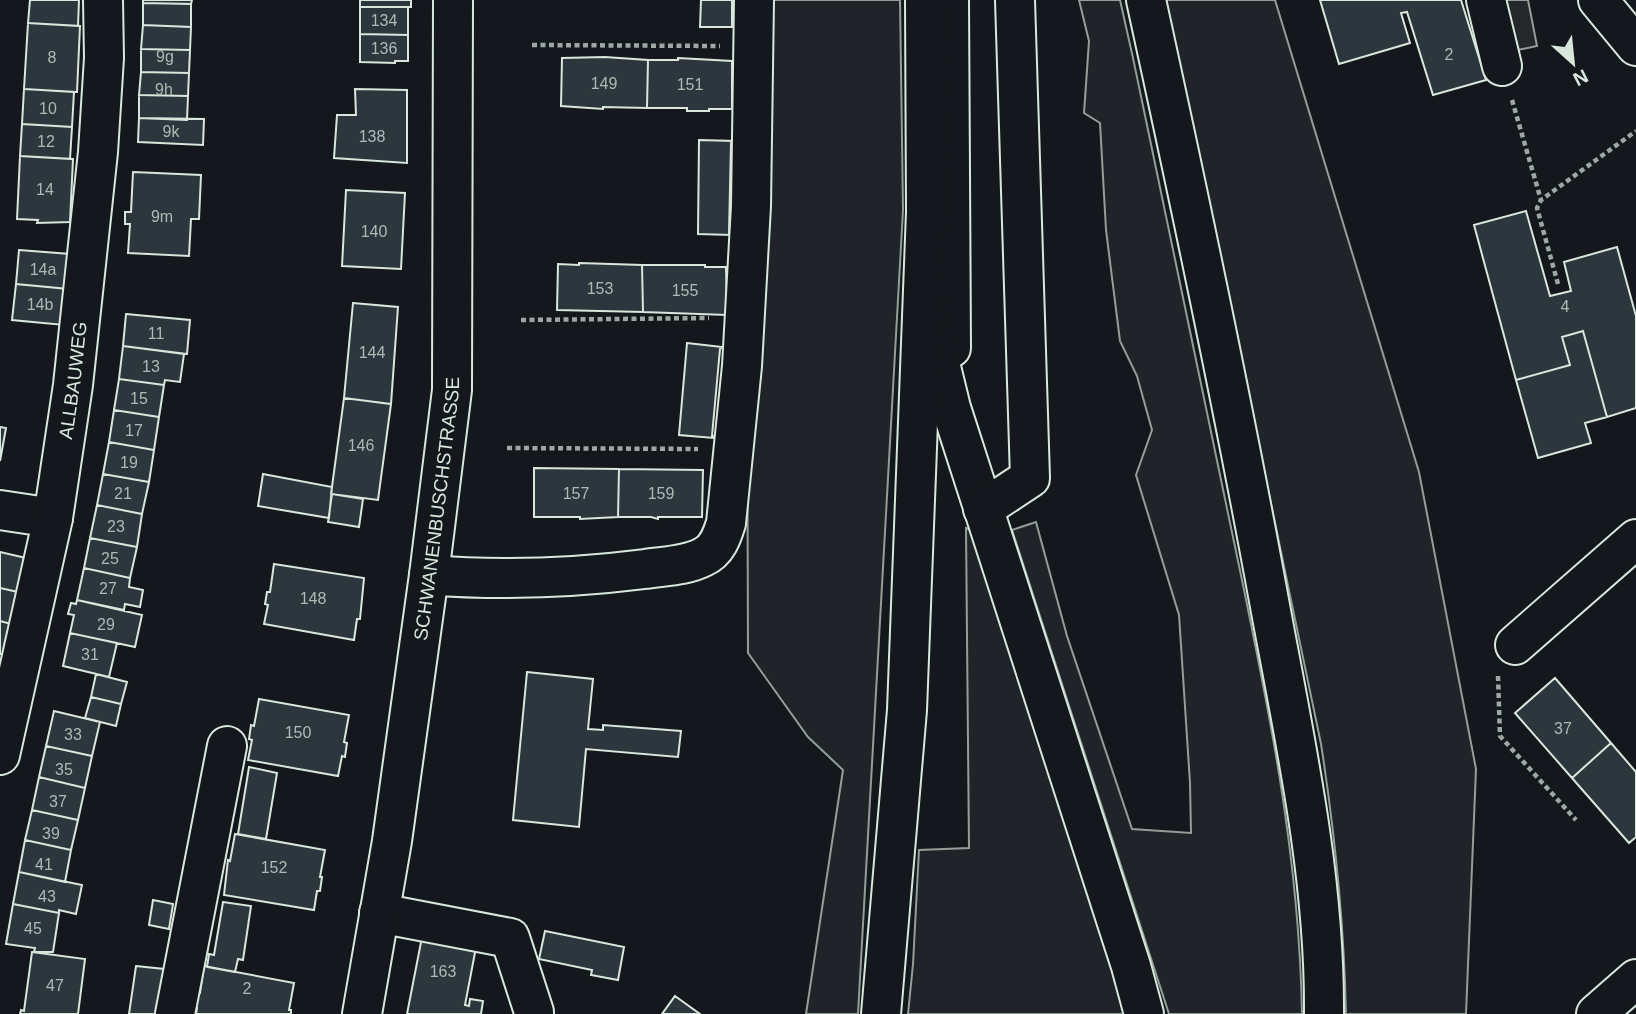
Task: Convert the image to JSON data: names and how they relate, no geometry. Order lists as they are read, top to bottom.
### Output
{
  "streets": {
    "main road": ["ALLBAUWEG", "SCHWANENBUSCHSTRASSE"]
  },
  "house_numbers": [
    "134",
    "136",
    "2",
    "9g",
    "8",
    "149",
    "151",
    "9h",
    "10",
    "9k",
    "138",
    "12",
    "14",
    "9m",
    "140",
    "14a",
    "153",
    "155",
    "14b",
    "4",
    "11",
    "144",
    "13",
    "15",
    "17",
    "146",
    "19",
    "21",
    "157",
    "159",
    "23",
    "25",
    "27",
    "148",
    "29",
    "31",
    "37",
    "150",
    "33",
    "35",
    "37",
    "39",
    "41",
    "152",
    "43",
    "45",
    "163",
    "47",
    "2"
  ],
  "north": "bottom right"
}
